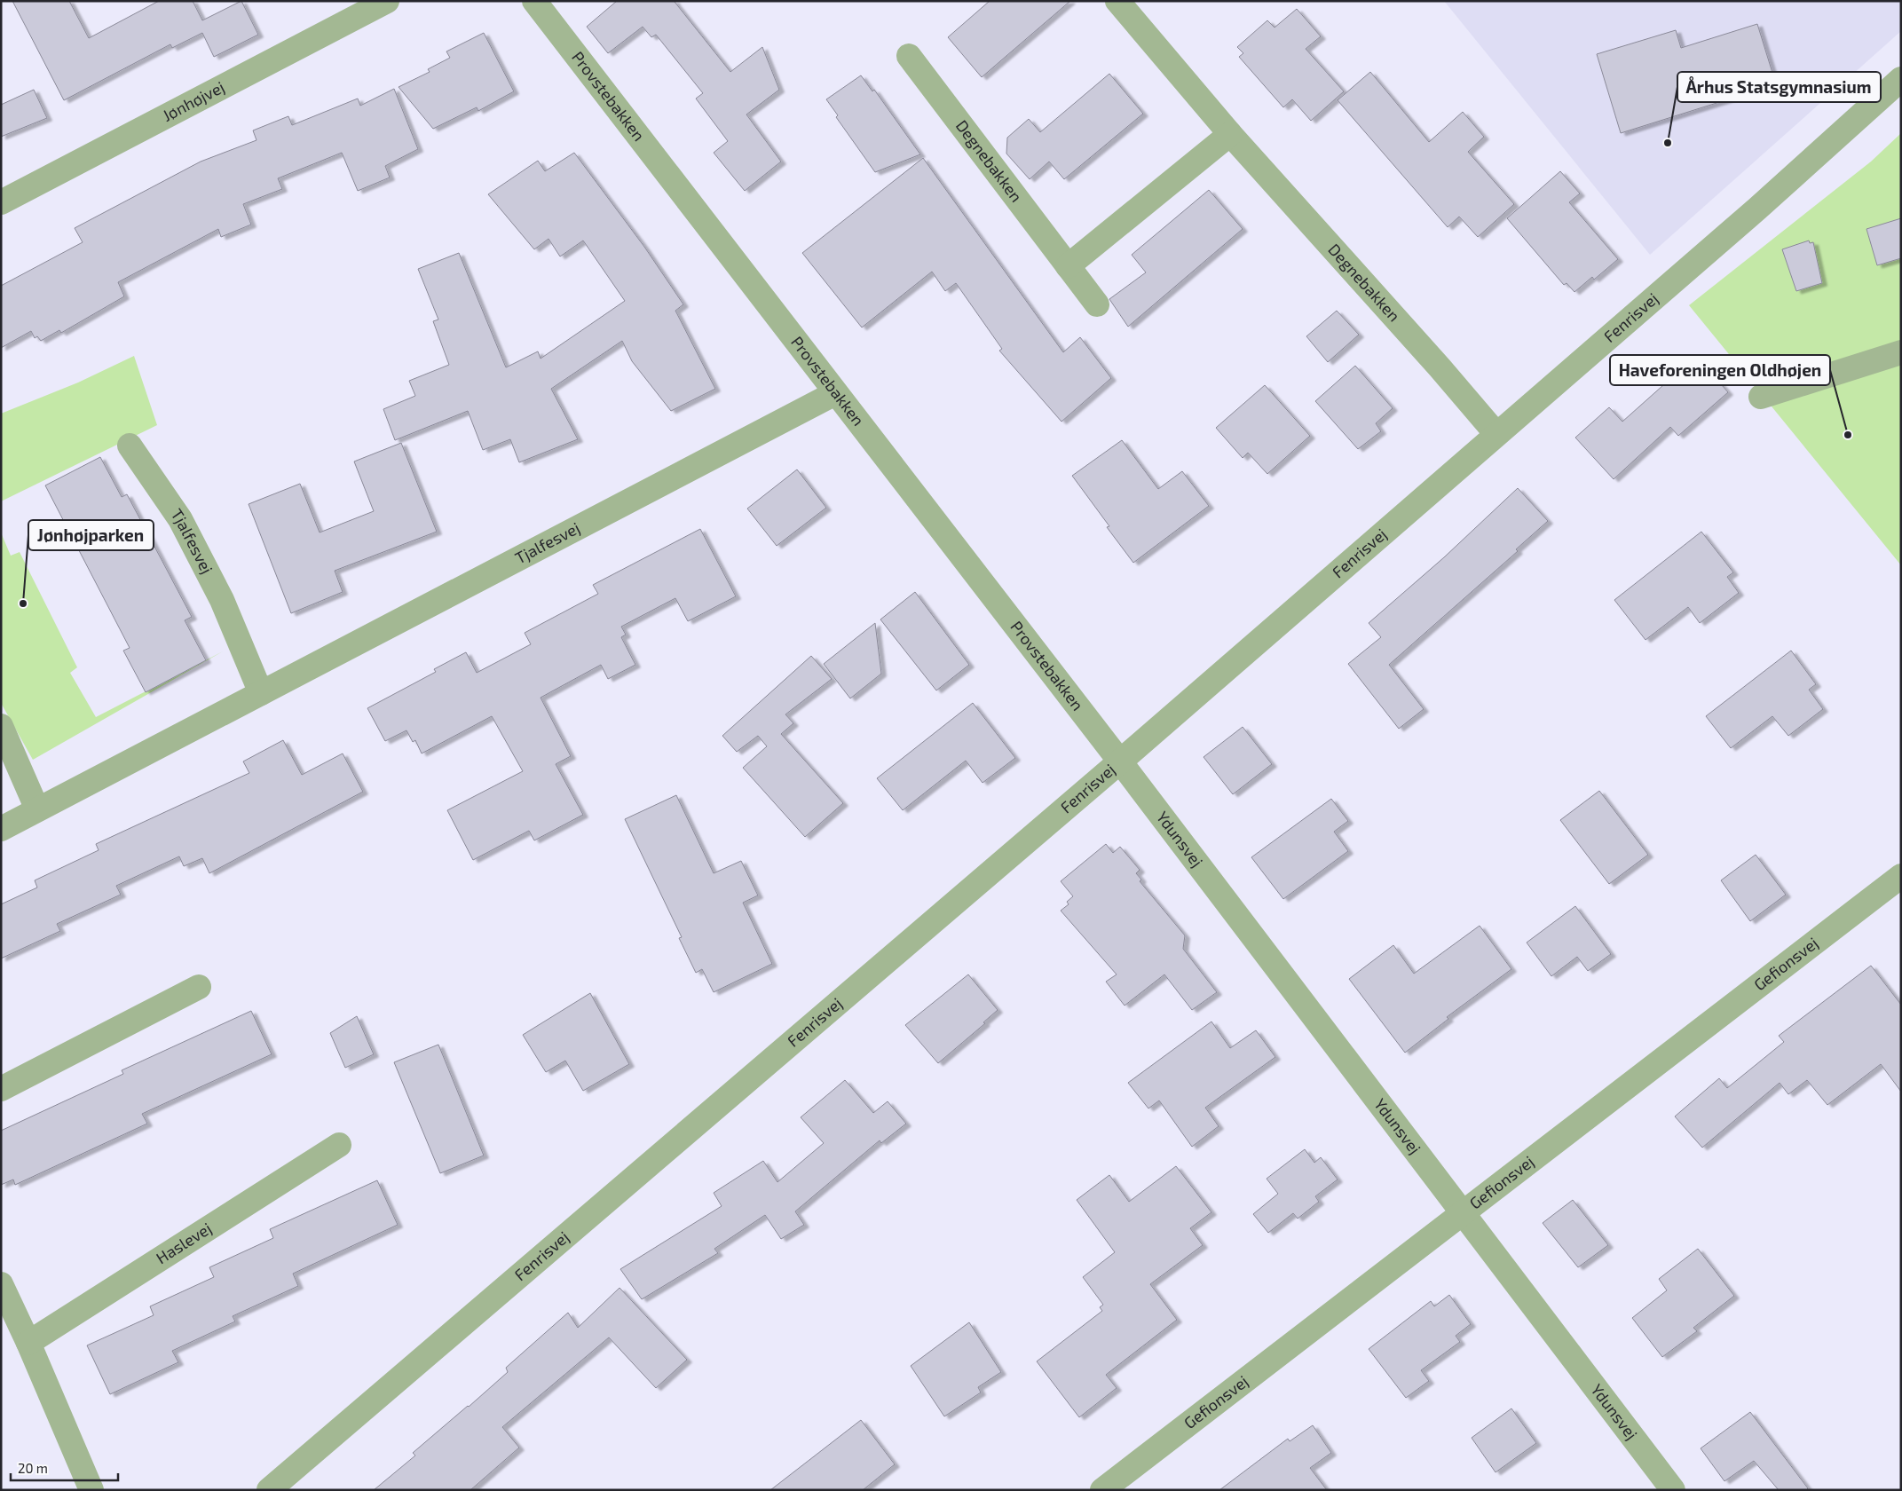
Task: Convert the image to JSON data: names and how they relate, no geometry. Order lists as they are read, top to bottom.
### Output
{
  "streets": {
    "street": [
      "Provstebakken",
      "Jønhøjvej",
      "Degnebakken",
      "Fenrisvej",
      "Tjalfesvej",
      "Ydunsvej",
      "Gefionsvej",
      "Haslevej"
    ]
  },
  "crossings": [
    ["Provstebakken", "Fenrisvej"],
    ["Provstebakken", "Tjalfesvej"],
    ["Provstebakken", "Ydunsvej"],
    ["Degnebakken", "Fenrisvej"],
    ["Fenrisvej", "Ydunsvej"],
    ["Ydunsvej", "Gefionsvej"]
  ],
  "places": ["Århus Statsgymnasium", "Haveforeningen Oldhøjen", "Jønhøjparken"],
  "scale_bar": "20 m"
}
